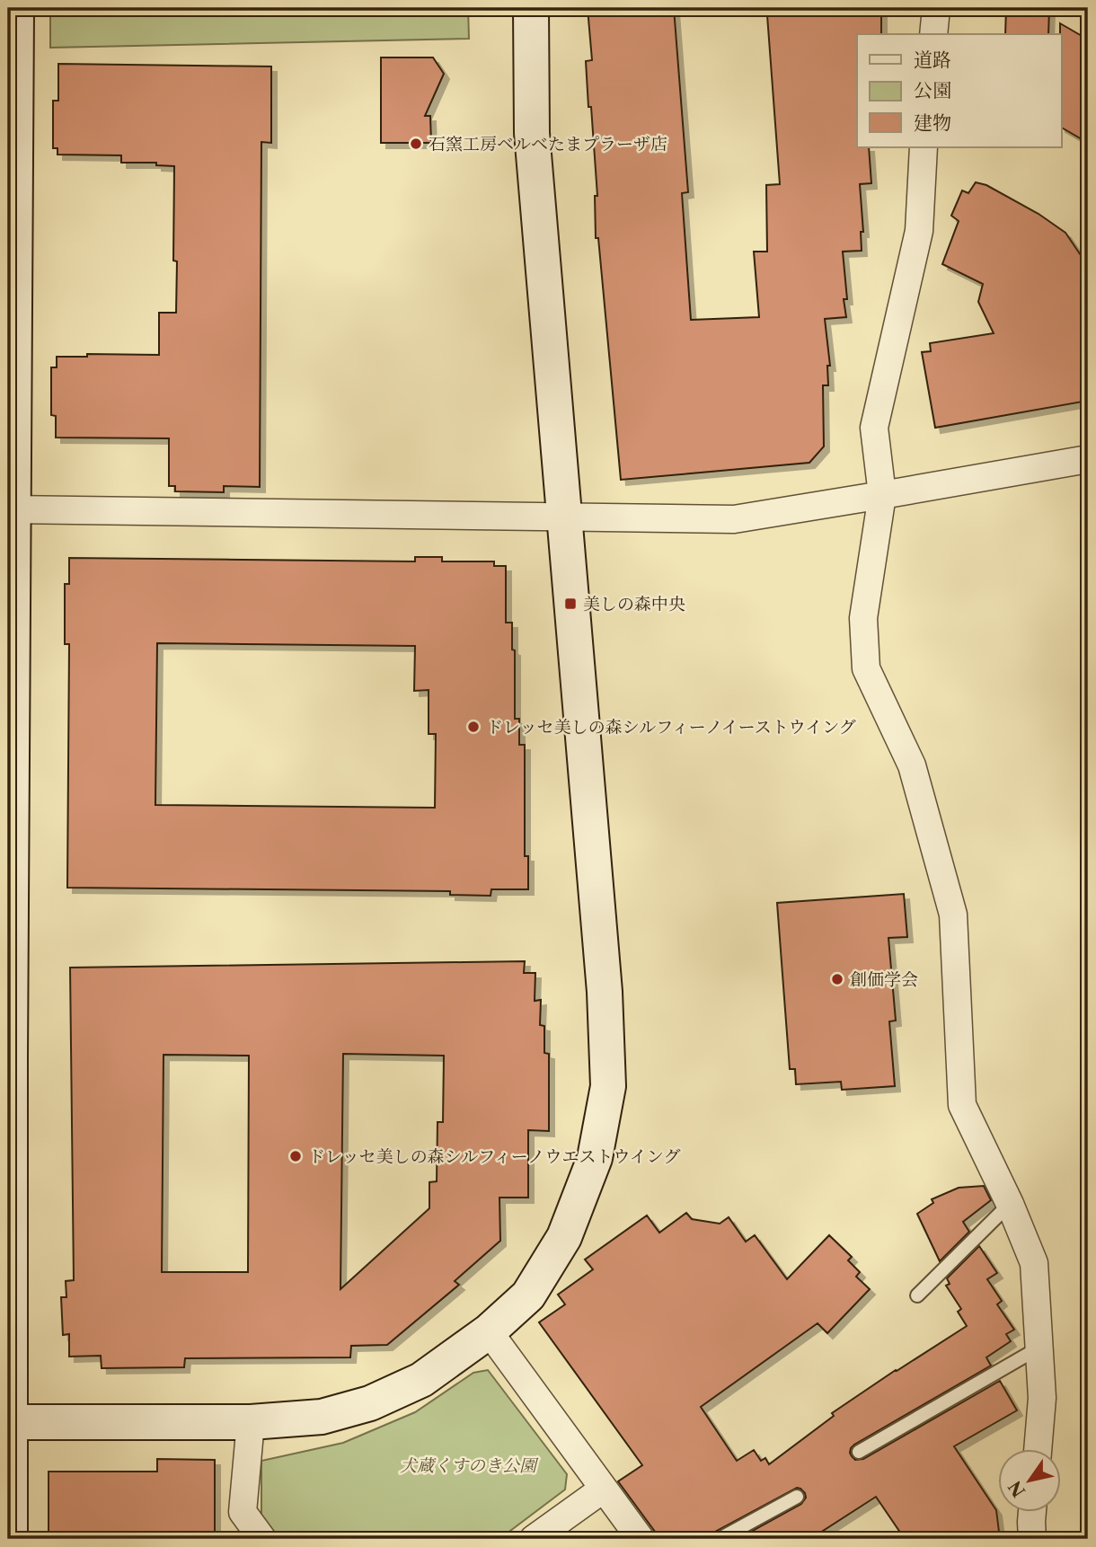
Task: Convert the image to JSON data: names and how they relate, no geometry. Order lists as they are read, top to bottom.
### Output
{
  "parks": ["犬蔵くすのき公園"],
  "places": {
    "other": [
      "石窯工房ベルベたまプラーザ店",
      "ドレッセ美しの森シルフィーノイーストウイング",
      "創価学会",
      "ドレッセ美しの森シルフィーノウエストウイング"
    ],
    "transit": ["美しの森中央"]
  },
  "legend": ["道路", "公園", "建物"],
  "north": "bottom left"
}
